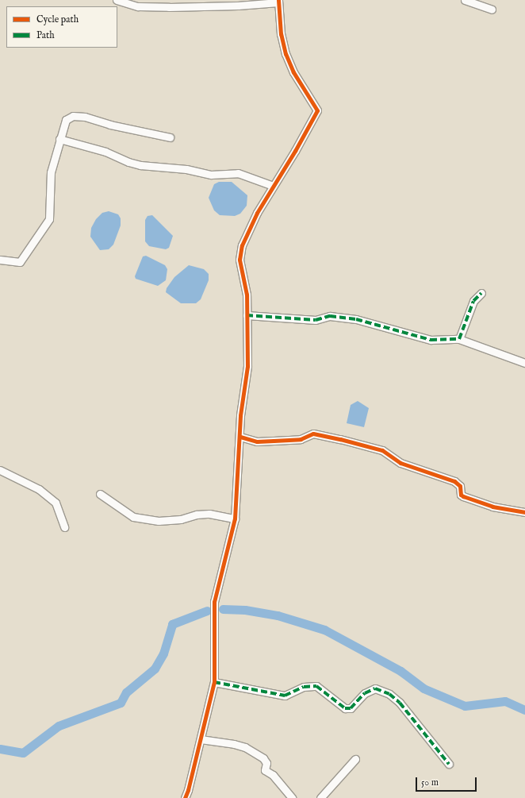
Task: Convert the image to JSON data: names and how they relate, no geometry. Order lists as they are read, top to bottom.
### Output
{
  "legend": ["Cycle path", "Path"],
  "scale_bar": "50 m"
}
